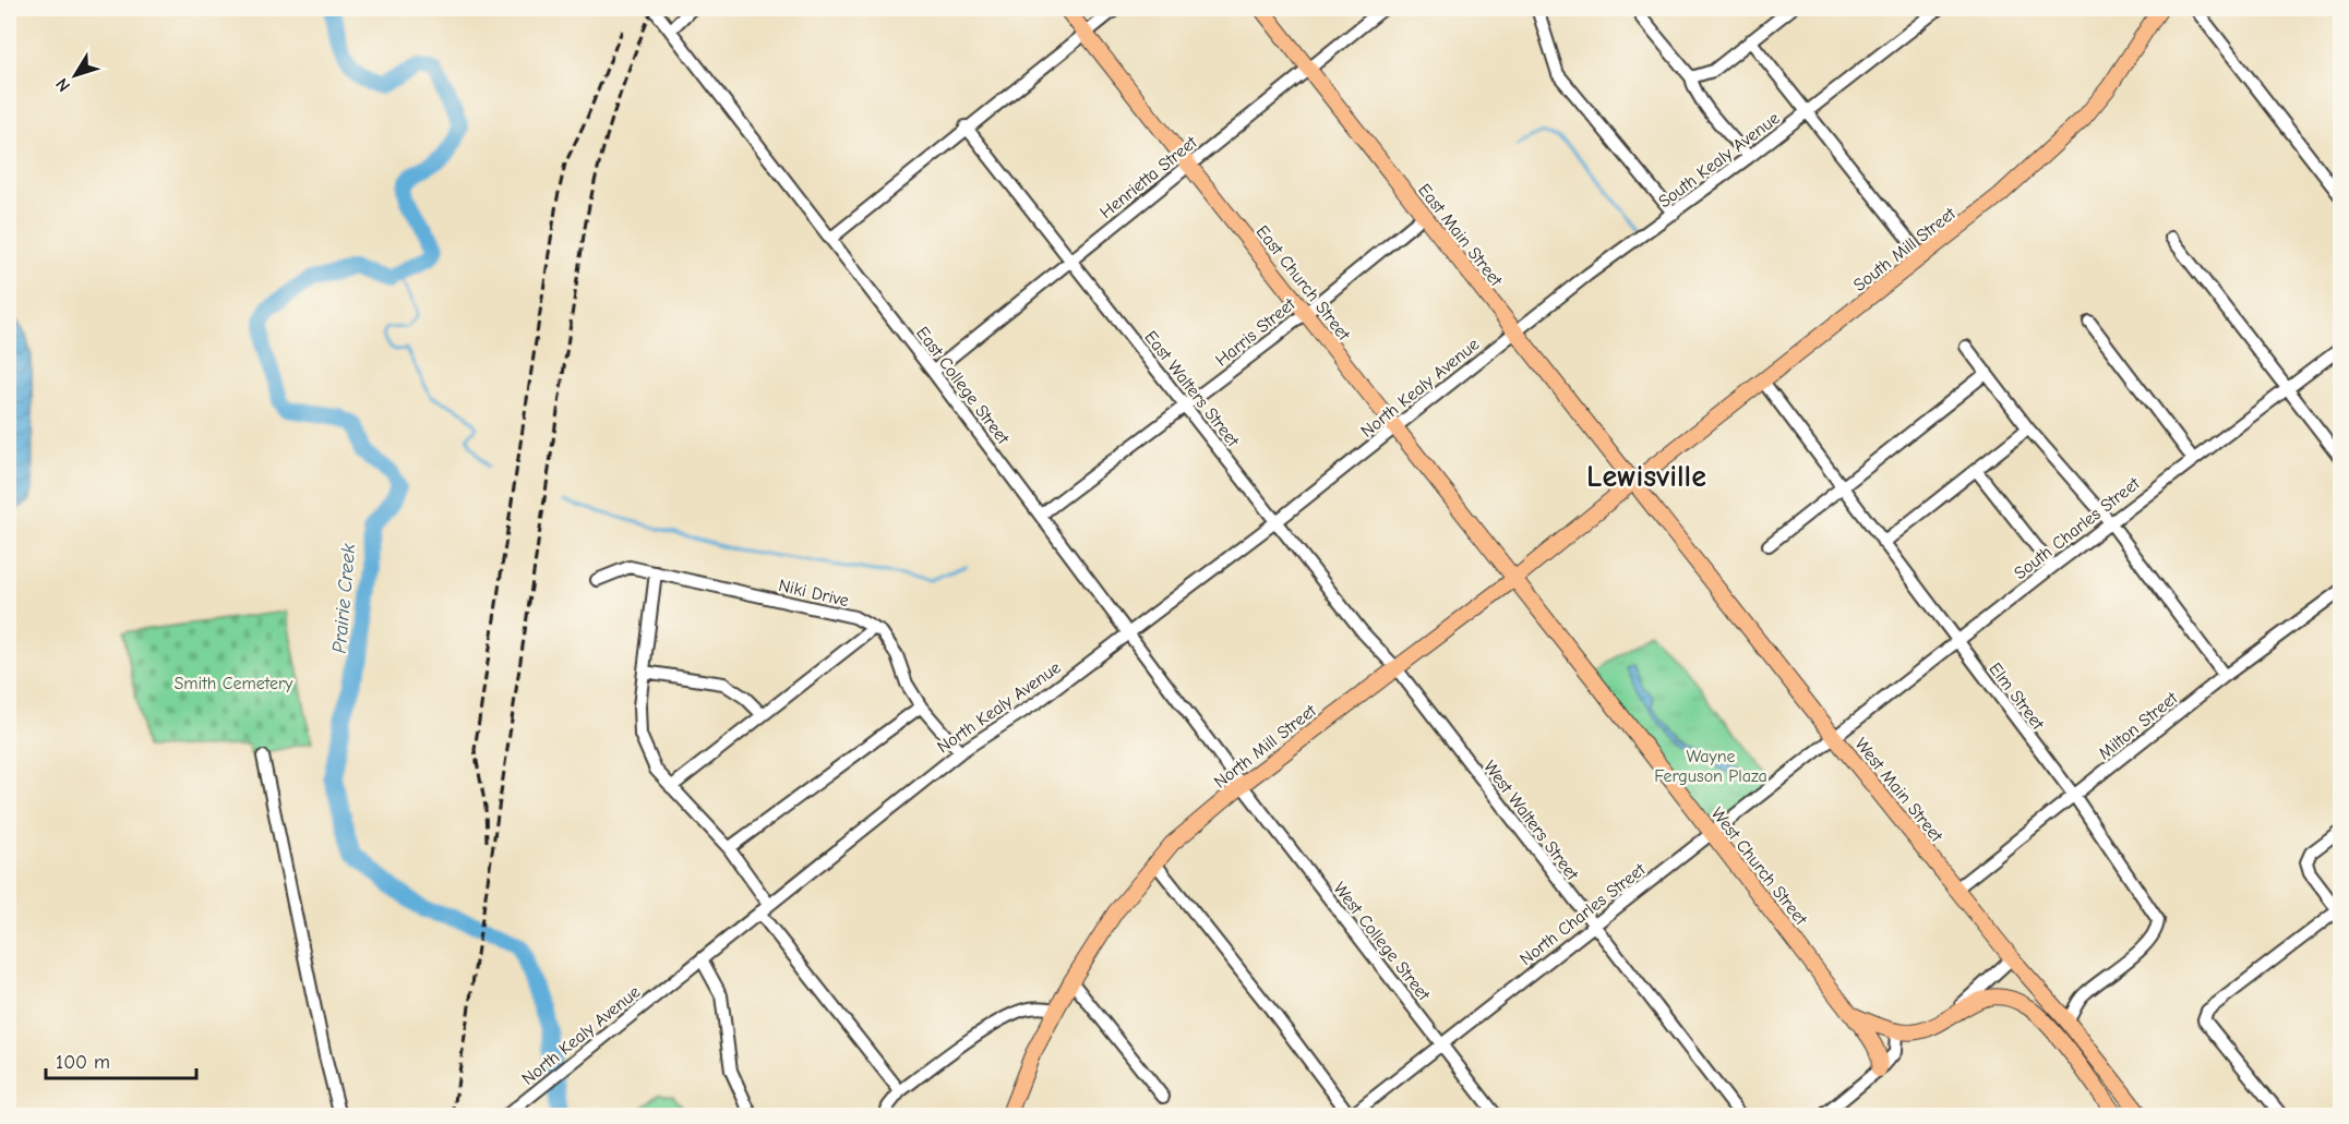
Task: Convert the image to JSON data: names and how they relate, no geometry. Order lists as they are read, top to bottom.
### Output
{
  "streets": {
    "main road": [
      "East Main Street",
      "South Mill Street",
      "East Church Street",
      "North Mill Street",
      "West Main Street",
      "West Church Street"
    ],
    "street": [
      "South Kealy Avenue",
      "Henrietta Street",
      "Harris Street",
      "East College Street",
      "North Kealy Avenue",
      "East Walters Street",
      "South Charles Street",
      "Niki Drive",
      "Elm Street",
      "Milton Street",
      "West Walters Street",
      "North Charles Street",
      "West College Street"
    ]
  },
  "crossings": [
    ["South Kealy Avenue", "East Main Street"],
    ["South Kealy Avenue", "North Kealy Avenue"],
    ["Henrietta Street", "East Main Street"],
    ["Henrietta Street", "East Church Street"],
    ["Henrietta Street", "East College Street"],
    ["Henrietta Street", "East Walters Street"],
    ["East Main Street", "South Mill Street"],
    ["East Main Street", "Harris Street"],
    ["East Main Street", "North Kealy Avenue"],
    ["East Main Street", "North Mill Street"],
    ["East Main Street", "West Main Street"],
    ["South Mill Street", "Elm Street"],
    ["South Mill Street", "North Mill Street"],
    ["South Mill Street", "West Main Street"],
    ["East Church Street", "Harris Street"],
    ["East Church Street", "North Kealy Avenue"],
    ["East Church Street", "North Mill Street"],
    ["East Church Street", "West Church Street"],
    ["Harris Street", "East College Street"],
    ["Harris Street", "East Walters Street"],
    ["East College Street", "North Kealy Avenue"],
    ["East College Street", "North Mill Street"],
    ["East College Street", "West College Street"],
    ["North Kealy Avenue", "East Walters Street"],
    ["North Kealy Avenue", "Niki Drive"],
    ["East Walters Street", "North Mill Street"],
    ["East Walters Street", "West Walters Street"],
    ["South Charles Street", "Elm Street"],
    ["South Charles Street", "West Main Street"],
    ["South Charles Street", "North Charles Street"],
    ["Elm Street", "Milton Street"],
    ["Elm Street", "West Main Street"],
    ["Milton Street", "West Main Street"],
    ["North Mill Street", "West Main Street"],
    ["North Mill Street", "West Walters Street"],
    ["North Mill Street", "West Church Street"],
    ["North Mill Street", "West College Street"],
    ["West Main Street", "North Charles Street"],
    ["West Walters Street", "North Charles Street"],
    ["West Church Street", "North Charles Street"],
    ["North Charles Street", "West College Street"]
  ],
  "districts": ["Lewisville"],
  "water": ["Prairie Creek"],
  "parks": ["Smith Cemetery", "Wayne Ferguson Plaza"],
  "scale_bar": "100 m",
  "north": "bottom left"
}
